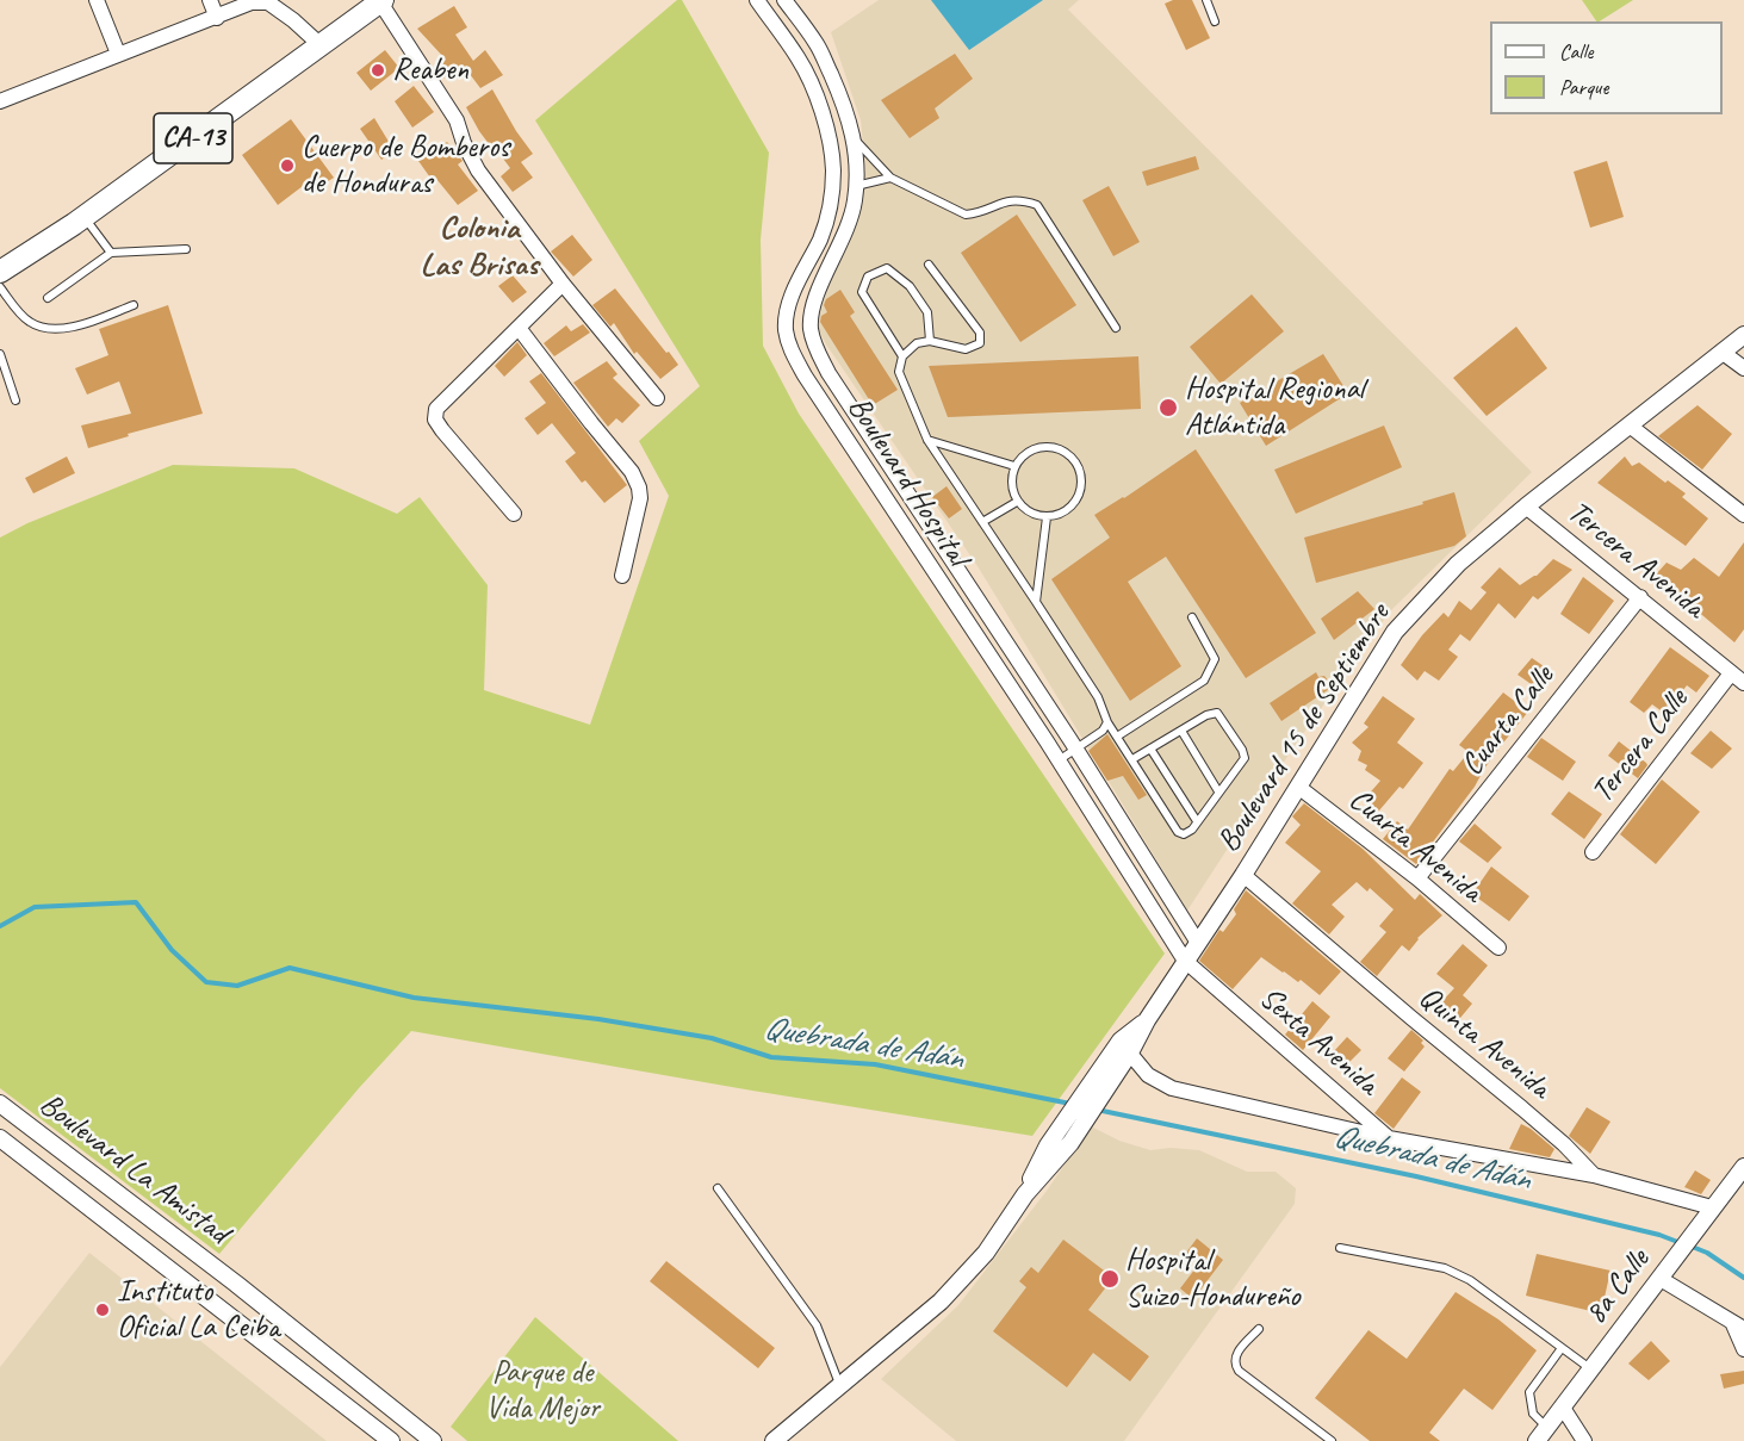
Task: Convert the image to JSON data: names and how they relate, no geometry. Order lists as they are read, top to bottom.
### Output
{
  "streets": {
    "main road": ["CA-13"],
    "street": [
      "Boulevard Hospital",
      "Tercera Avenida",
      "Cuarta Calle",
      "Boulevard 15 de Septiembre",
      "Tercera Calle",
      "Cuarta Avenida",
      "Sexta Avenida",
      "Quinta Avenida",
      "Boulevard La Amistad",
      "8a Calle"
    ]
  },
  "crossings": [
    ["Boulevard Hospital", "Boulevard 15 de Septiembre"],
    ["Boulevard Hospital", "Sexta Avenida"],
    ["Tercera Avenida", "Cuarta Calle"],
    ["Tercera Avenida", "Boulevard 15 de Septiembre"],
    ["Tercera Avenida", "Tercera Calle"],
    ["Cuarta Calle", "Cuarta Avenida"],
    ["Boulevard 15 de Septiembre", "Cuarta Avenida"],
    ["Boulevard 15 de Septiembre", "Sexta Avenida"],
    ["Boulevard 15 de Septiembre", "Quinta Avenida"],
    ["Sexta Avenida", "Quinta Avenida"]
  ],
  "districts": ["Colonia Las Brisas"],
  "water": ["Quebrada de Adán"],
  "parks": ["Parque de Vida Mejor"],
  "places": [
    "Reaben",
    "Cuerpo de Bomberos de Honduras",
    "Hospital Regional Atlántida",
    "Hospital Suizo-Hondureño",
    "Instituto Oficial La Ceiba"
  ],
  "legend": ["Calle", "Parque"]
}
